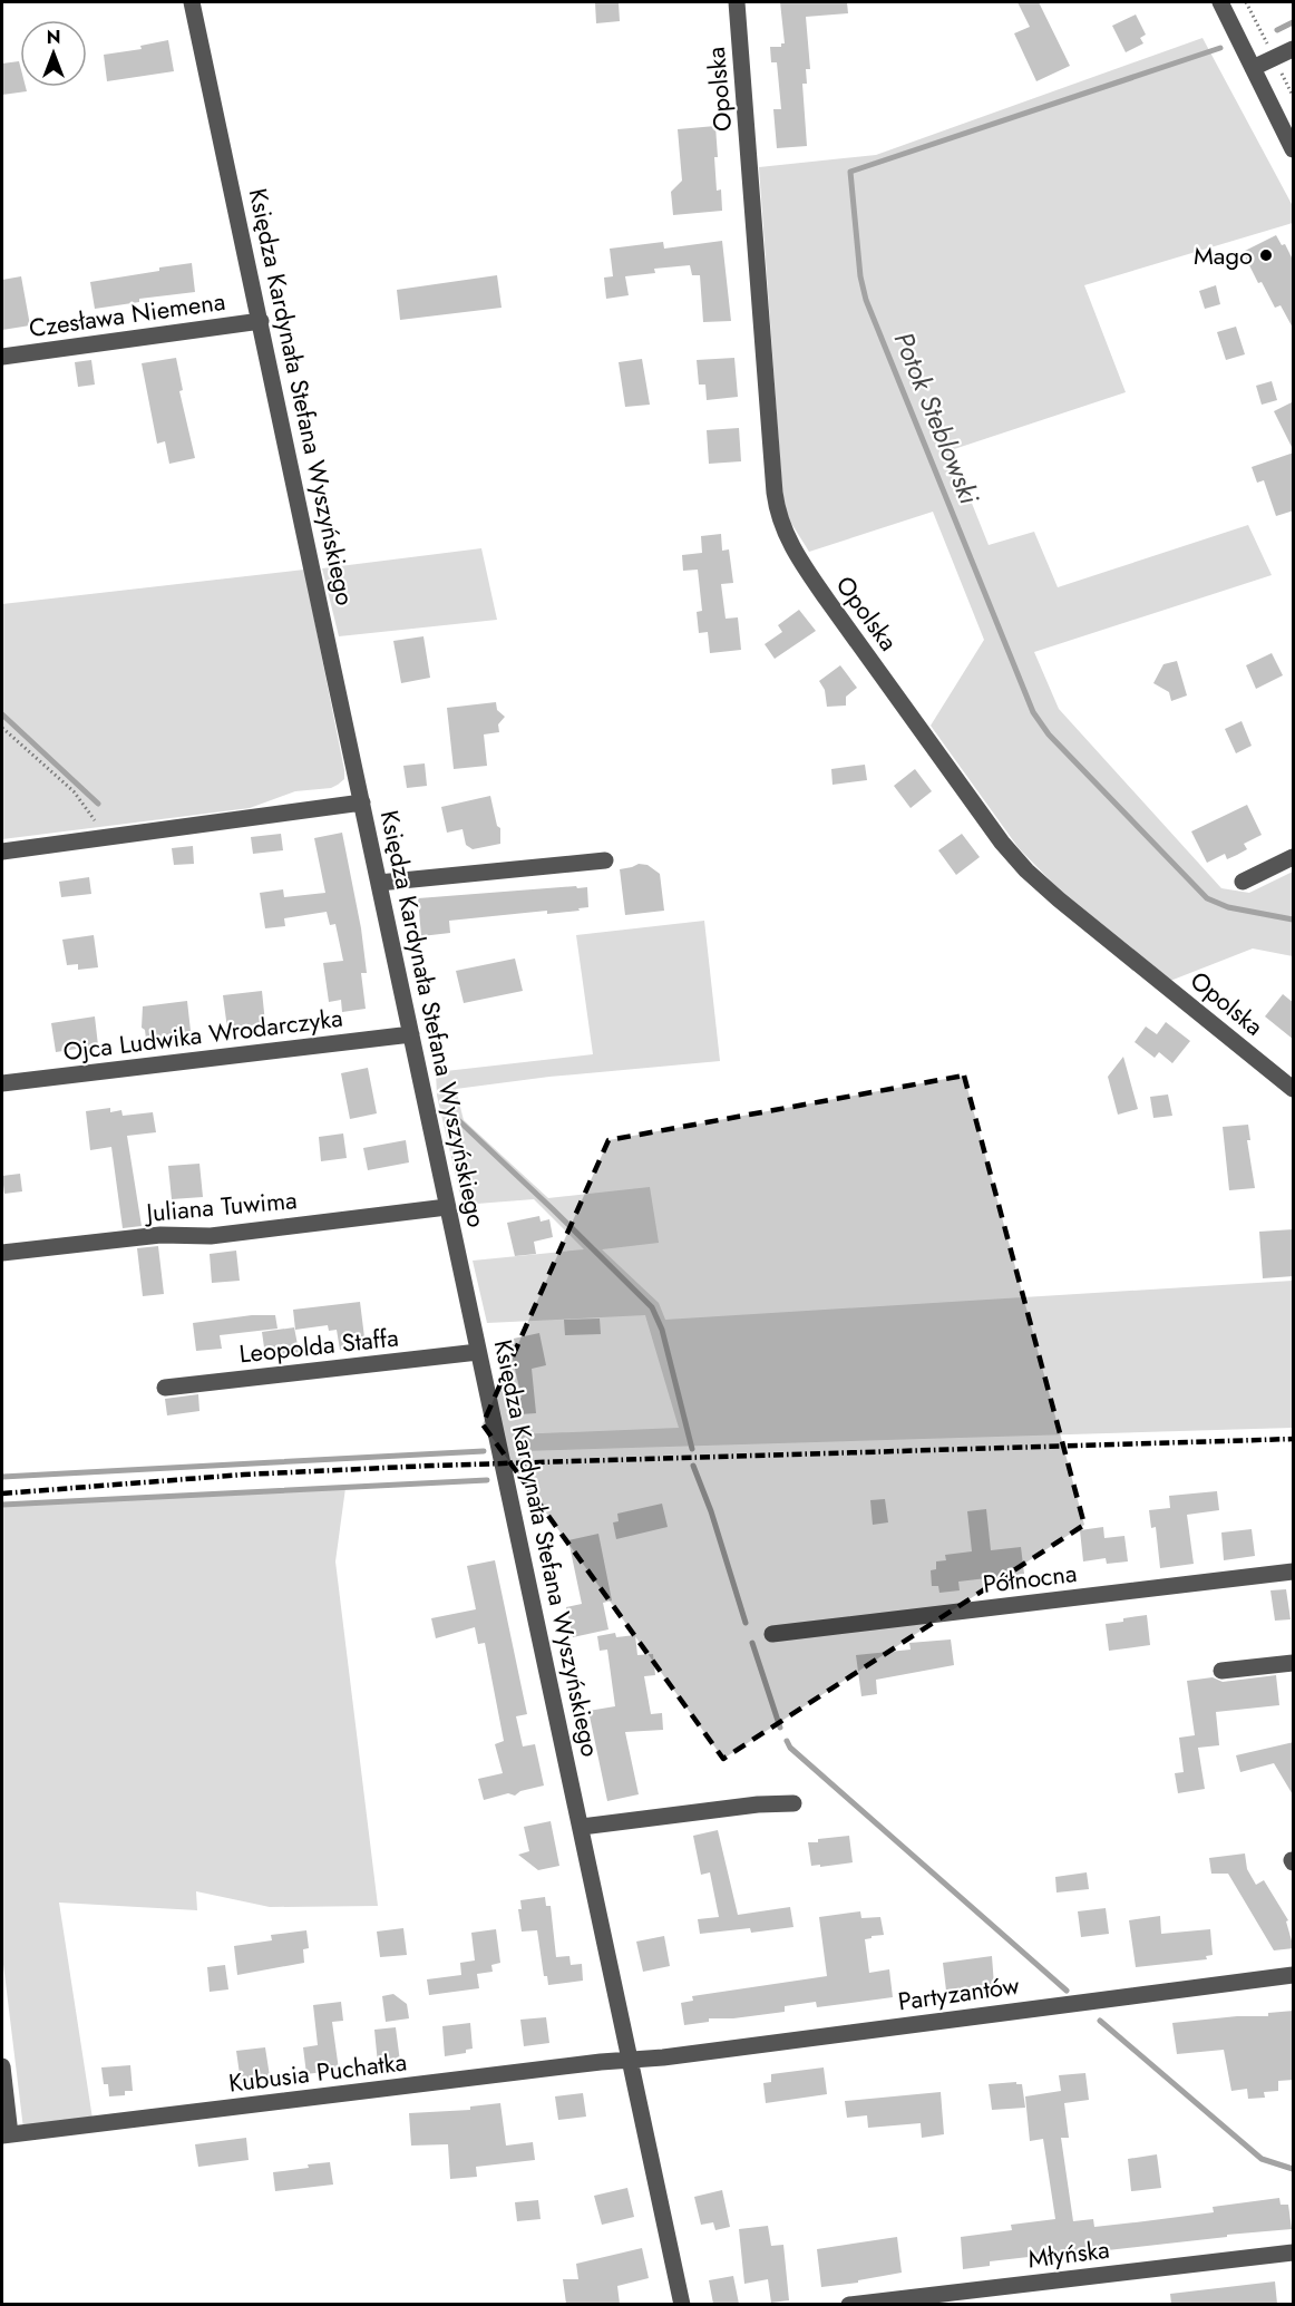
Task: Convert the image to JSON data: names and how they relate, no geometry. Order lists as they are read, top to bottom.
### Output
{
  "streets": {
    "street": [
      "Opolska",
      "Czesława Niemena",
      "Księdza Kardynała Stefana Wyszyńskiego",
      "Ojca Ludwika Wrodarczyka",
      "Juliana Tuwima",
      "Leopolda Staffa",
      "Północna",
      "Partyzantów",
      "Kubusia Puchatka",
      "Młyńska"
    ]
  },
  "crossings": [
    ["Czesława Niemena", "Księdza Kardynała Stefana Wyszyńskiego"],
    ["Księdza Kardynała Stefana Wyszyńskiego", "Ojca Ludwika Wrodarczyka"],
    ["Księdza Kardynała Stefana Wyszyńskiego", "Juliana Tuwima"],
    ["Księdza Kardynała Stefana Wyszyńskiego", "Leopolda Staffa"],
    ["Księdza Kardynała Stefana Wyszyńskiego", "Partyzantów"],
    ["Księdza Kardynała Stefana Wyszyńskiego", "Kubusia Puchatka"],
    ["Partyzantów", "Kubusia Puchatka"]
  ],
  "water": ["Potok Steblowski"],
  "places": ["Mago"],
  "north": "top"
}
